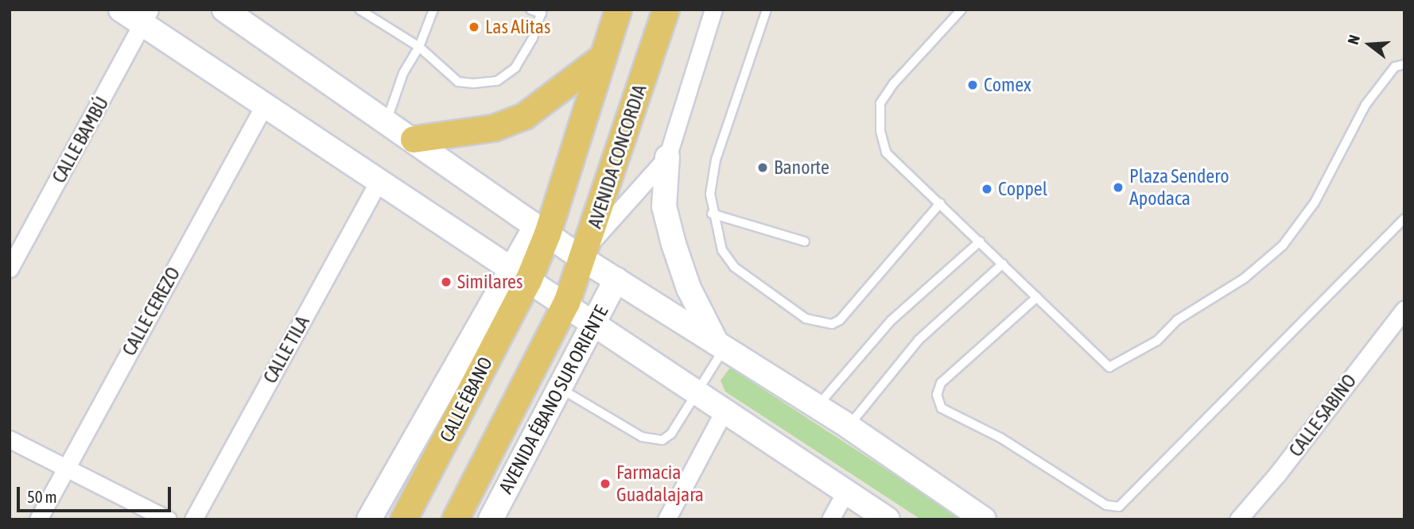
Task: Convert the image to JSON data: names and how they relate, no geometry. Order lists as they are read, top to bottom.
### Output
{
  "streets": {
    "main road": ["AVENIDA CONCORDIA", "CALLE ÉBANO"],
    "street": [
      "CALLE BAMBÚ",
      "CALLE CEREZO",
      "CALLE TILA",
      "AVENIDA ÉBANO SUR ORIENTE",
      "CALLE SABINO"
    ]
  },
  "places": [
    "Las Alitas",
    "Comex",
    "Banorte",
    "Plaza Sendero Apodaca",
    "Coppel",
    "Similares",
    "Farmacia Guadalajara"
  ],
  "scale_bar": "50 m",
  "north": "left"
}
